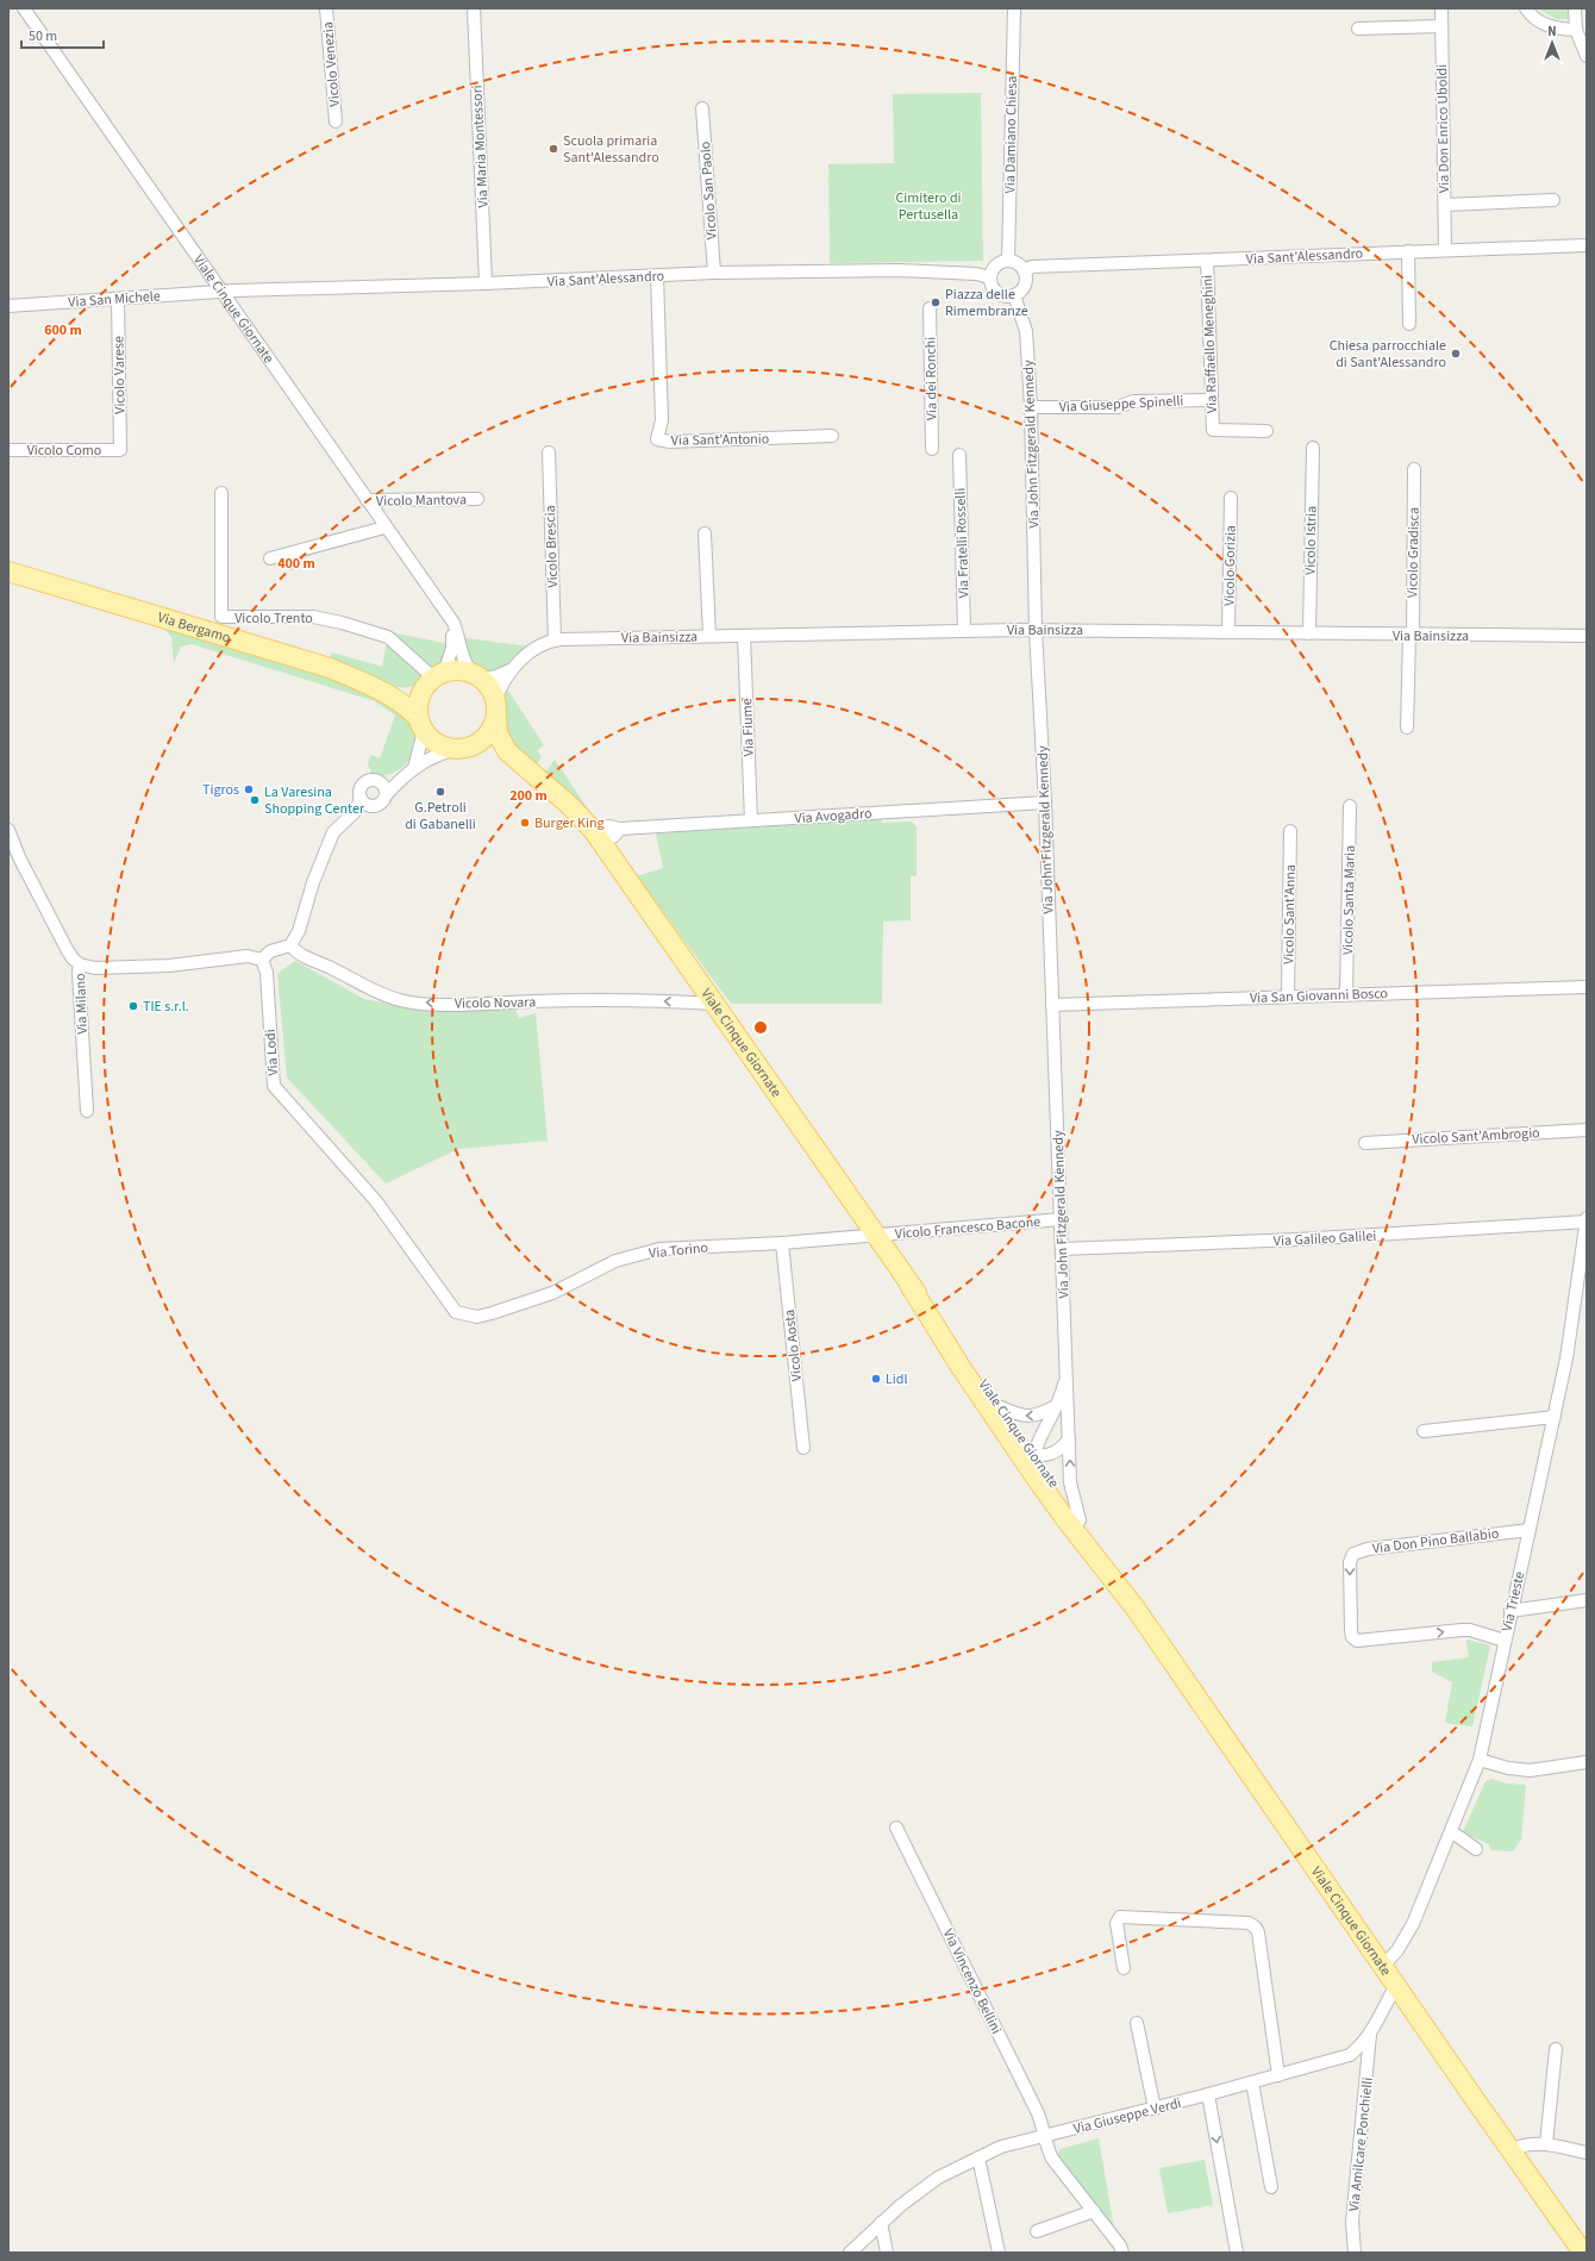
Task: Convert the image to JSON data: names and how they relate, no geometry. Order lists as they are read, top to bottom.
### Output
{
  "streets": {
    "main road": ["Viale Cinque Giornate", "Via Bergamo"],
    "street": [
      "Vicolo Venezia",
      "Via Don Enrico Uboldi",
      "Via Damiano Chiesa",
      "Via Maria Montessori",
      "Vicolo San Paolo",
      "Via Sant'Alessandro",
      "Via San Michele",
      "Via Raffaello Meneghini",
      "Vicolo Varese",
      "Via dei Ronchi",
      "Via Giuseppe Spinelli",
      "Via Sant'Antonio",
      "Via John Fitzgerald Kennedy",
      "Vicolo Como",
      "Vicolo Mantova",
      "Vicolo Istria",
      "Via Fratelli Rosselli",
      "Vicolo Brescia",
      "Vicolo Gradisca",
      "Vicolo Gorizia",
      "Vicolo Trento",
      "Via Bainsizza",
      "Via Fiume",
      "Via Avogadro",
      "Vicolo Santa Maria",
      "Vicolo Sant'Anna",
      "Via San Giovanni Bosco",
      "Vicolo Novara",
      "Via Milano",
      "Via Lodi",
      "Vicolo Sant'Ambrogio",
      "Vicolo Francesco Bacone",
      "Via Galileo Galilei",
      "Via Torino",
      "Vicolo Aosta",
      "Via Don Pino Ballabio",
      "Via Trieste",
      "Via Vincenzo Bellini",
      "Via Giuseppe Verdi",
      "Via Amilcare Ponchielli"
    ]
  },
  "crossings": [
    ["Via Don Enrico Uboldi", "Via Sant'Alessandro"],
    ["Via Damiano Chiesa", "Via Sant'Alessandro"],
    ["Via Damiano Chiesa", "Via John Fitzgerald Kennedy"],
    ["Via Maria Montessori", "Via Sant'Alessandro"],
    ["Vicolo San Paolo", "Via Sant'Alessandro"],
    ["Via Sant'Alessandro", "Via San Michele"],
    ["Via Sant'Alessandro", "Viale Cinque Giornate"],
    ["Via Sant'Alessandro", "Via Raffaello Meneghini"],
    ["Via Sant'Alessandro", "Via Sant'Antonio"],
    ["Via Sant'Alessandro", "Via John Fitzgerald Kennedy"],
    ["Via San Michele", "Viale Cinque Giornate"],
    ["Via San Michele", "Vicolo Varese"],
    ["Viale Cinque Giornate", "Via John Fitzgerald Kennedy"],
    ["Viale Cinque Giornate", "Vicolo Mantova"],
    ["Viale Cinque Giornate", "Vicolo Trento"],
    ["Viale Cinque Giornate", "Via Bergamo"],
    ["Viale Cinque Giornate", "Via Bainsizza"],
    ["Viale Cinque Giornate", "Via Avogadro"],
    ["Viale Cinque Giornate", "Vicolo Novara"],
    ["Viale Cinque Giornate", "Vicolo Francesco Bacone"],
    ["Viale Cinque Giornate", "Via Torino"],
    ["Viale Cinque Giornate", "Via Trieste"],
    ["Viale Cinque Giornate", "Via Giuseppe Verdi"],
    ["Via Raffaello Meneghini", "Via Giuseppe Spinelli"],
    ["Vicolo Varese", "Vicolo Como"],
    ["Via Giuseppe Spinelli", "Via John Fitzgerald Kennedy"],
    ["Via John Fitzgerald Kennedy", "Via Bainsizza"],
    ["Via John Fitzgerald Kennedy", "Via Avogadro"],
    ["Via John Fitzgerald Kennedy", "Via San Giovanni Bosco"],
    ["Via John Fitzgerald Kennedy", "Vicolo Francesco Bacone"],
    ["Via John Fitzgerald Kennedy", "Via Galileo Galilei"],
    ["Vicolo Istria", "Via Bainsizza"],
    ["Via Fratelli Rosselli", "Via Bainsizza"],
    ["Vicolo Brescia", "Via Bainsizza"],
    ["Vicolo Gradisca", "Via Bainsizza"],
    ["Vicolo Gorizia", "Via Bainsizza"],
    ["Vicolo Trento", "Via Bergamo"],
    ["Vicolo Trento", "Via Bainsizza"],
    ["Via Bergamo", "Via Bainsizza"],
    ["Via Bainsizza", "Via Fiume"],
    ["Via Fiume", "Via Avogadro"],
    ["Vicolo Santa Maria", "Via San Giovanni Bosco"],
    ["Vicolo Sant'Anna", "Via San Giovanni Bosco"],
    ["Via Lodi", "Via Torino"],
    ["Vicolo Francesco Bacone", "Via Torino"],
    ["Via Galileo Galilei", "Via Trieste"],
    ["Via Torino", "Vicolo Aosta"],
    ["Via Don Pino Ballabio", "Via Trieste"],
    ["Via Vincenzo Bellini", "Via Giuseppe Verdi"],
    ["Via Giuseppe Verdi", "Via Amilcare Ponchielli"]
  ],
  "one_way": ["Vicolo Novara"],
  "parks": ["Cimitero di Pertusella"],
  "places": [
    "Scuola primaria Sant'Alessandro",
    "Piazza delle Rimembranze",
    "Chiesa parrocchiale di Sant'Alessandro",
    "Tigros",
    "G.Petroli di Gabanelli",
    "La Varesina Shopping Center",
    "Burger King",
    "TIE s.r.l.",
    "Lidl"
  ],
  "scale_bar": "50 m",
  "north": "top",
  "rings": ["600 m", "400 m", "200 m"]
}
